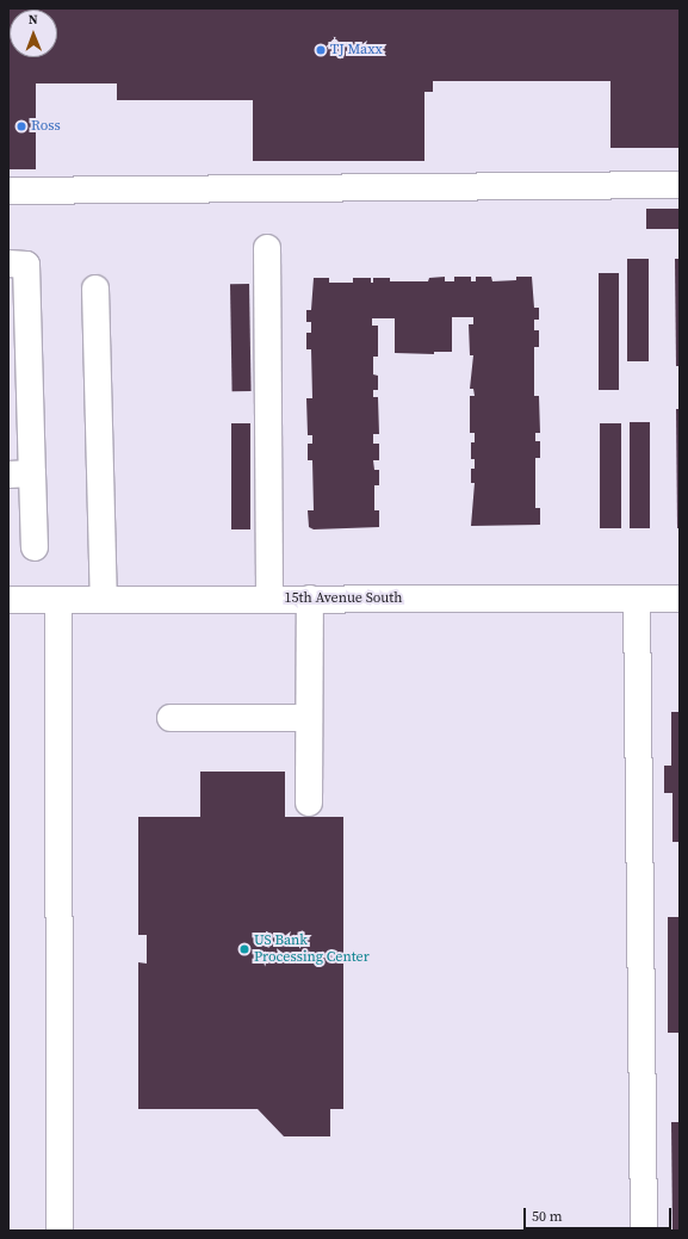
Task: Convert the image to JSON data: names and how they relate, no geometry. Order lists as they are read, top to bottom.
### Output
{
  "streets": {
    "street": ["15th Avenue South"]
  },
  "places": ["TJ Maxx", "Ross", "US Bank Processing Center"],
  "scale_bar": "50 m",
  "north": "top"
}
